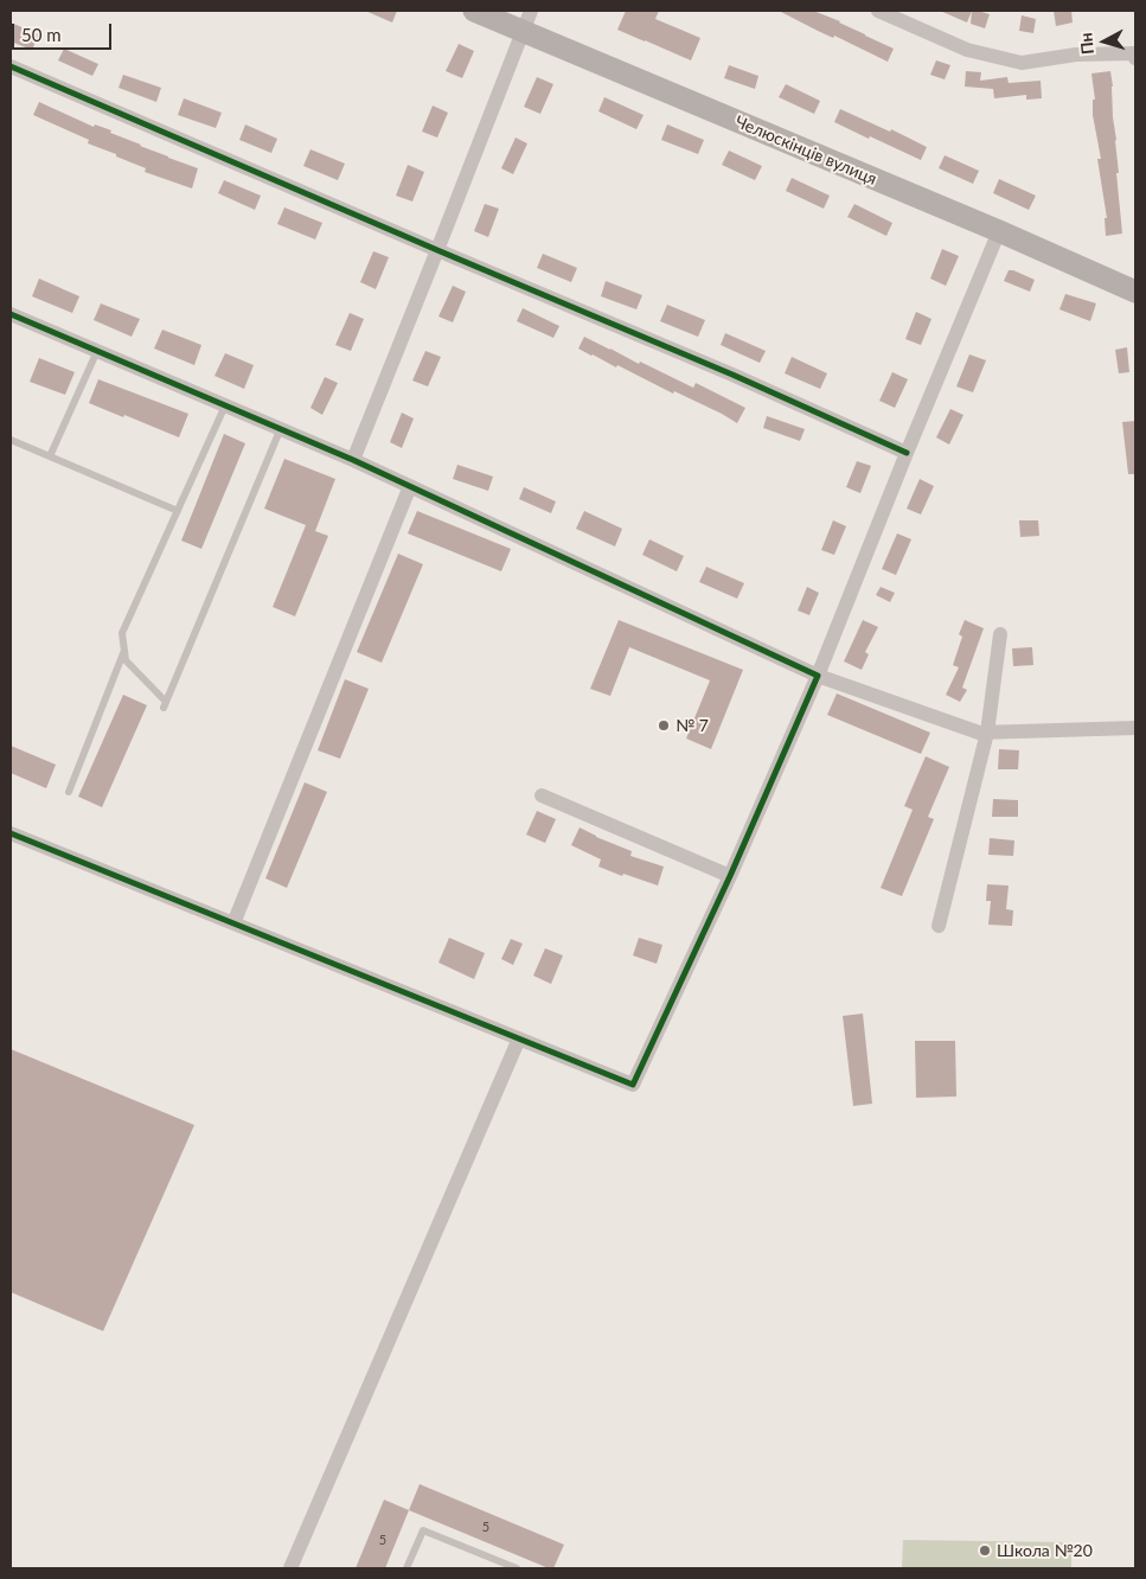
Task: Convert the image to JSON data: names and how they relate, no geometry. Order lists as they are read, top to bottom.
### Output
{
  "streets": {
    "main road": ["Челюскінців вулиця"]
  },
  "places": ["№ 7", "Школа №20"],
  "house_numbers": ["5", "5"],
  "scale_bar": "50 m",
  "north": "left"
}
